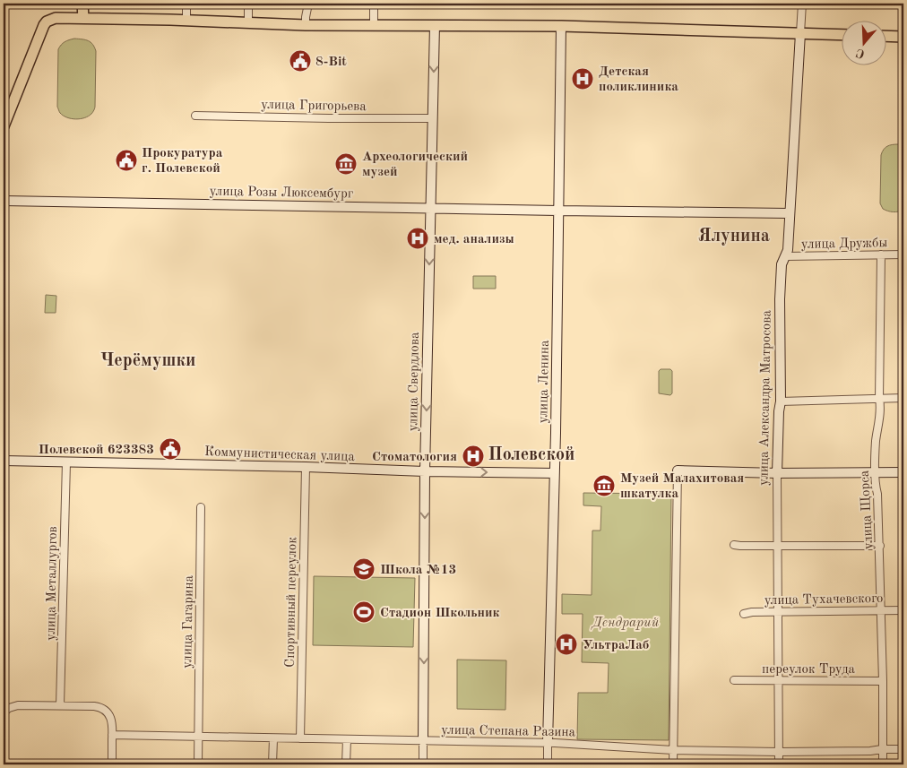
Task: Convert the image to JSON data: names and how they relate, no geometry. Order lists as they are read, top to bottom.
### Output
{
  "streets": {
    "street": [
      "улица Григорьева",
      "улица Розы Люксембург",
      "улица Дружбы",
      "улица Свердлова",
      "улица Ленина",
      "улица Александра Матросова",
      "Коммунистическая улица",
      "улица Щорса",
      "улица Металлургов",
      "улица Тухачевского",
      "Спортивный переулок",
      "улица Гагарина",
      "переулок Труда",
      "улица Степана Разина"
    ]
  },
  "crossings": [
    ["улица Григорьева", "улица Свердлова"],
    ["улица Розы Люксембург", "улица Свердлова"],
    ["улица Розы Люксембург", "улица Ленина"],
    ["улица Розы Люксембург", "улица Александра Матросова"],
    ["улица Дружбы", "улица Александра Матросова"],
    ["улица Дружбы", "улица Щорса"],
    ["улица Свердлова", "Коммунистическая улица"],
    ["улица Свердлова", "улица Степана Разина"],
    ["улица Ленина", "Коммунистическая улица"],
    ["улица Ленина", "улица Степана Разина"],
    ["улица Александра Матросова", "улица Тухачевского"],
    ["улица Александра Матросова", "переулок Труда"],
    ["улица Александра Матросова", "улица Степана Разина"],
    ["Коммунистическая улица", "улица Металлургов"],
    ["Коммунистическая улица", "Спортивный переулок"],
    ["улица Щорса", "улица Тухачевского"],
    ["улица Щорса", "переулок Труда"],
    ["улица Щорса", "улица Степана Разина"],
    ["Спортивный переулок", "улица Степана Разина"],
    ["улица Гагарина", "улица Степана Разина"]
  ],
  "one_way": ["улица Свердлова"],
  "districts": ["Ялунина", "Черёмушки", "Полевской"],
  "parks": ["Дендрарий"],
  "places": {
    "public building": ["8-Bit", "Прокуратура г. Полевской", "Полевской 623383"],
    "hospital": [
      "Детская поликлиника",
      "мед. анализы",
      "Стоматология",
      "УльтраЛаб"
    ],
    "museum": ["Археологический музей", "Музей Малахитовая шкатулка"],
    "school or university": ["Школа №13"],
    "sports": ["Стадион Школьник"]
  },
  "north": "bottom"
}
